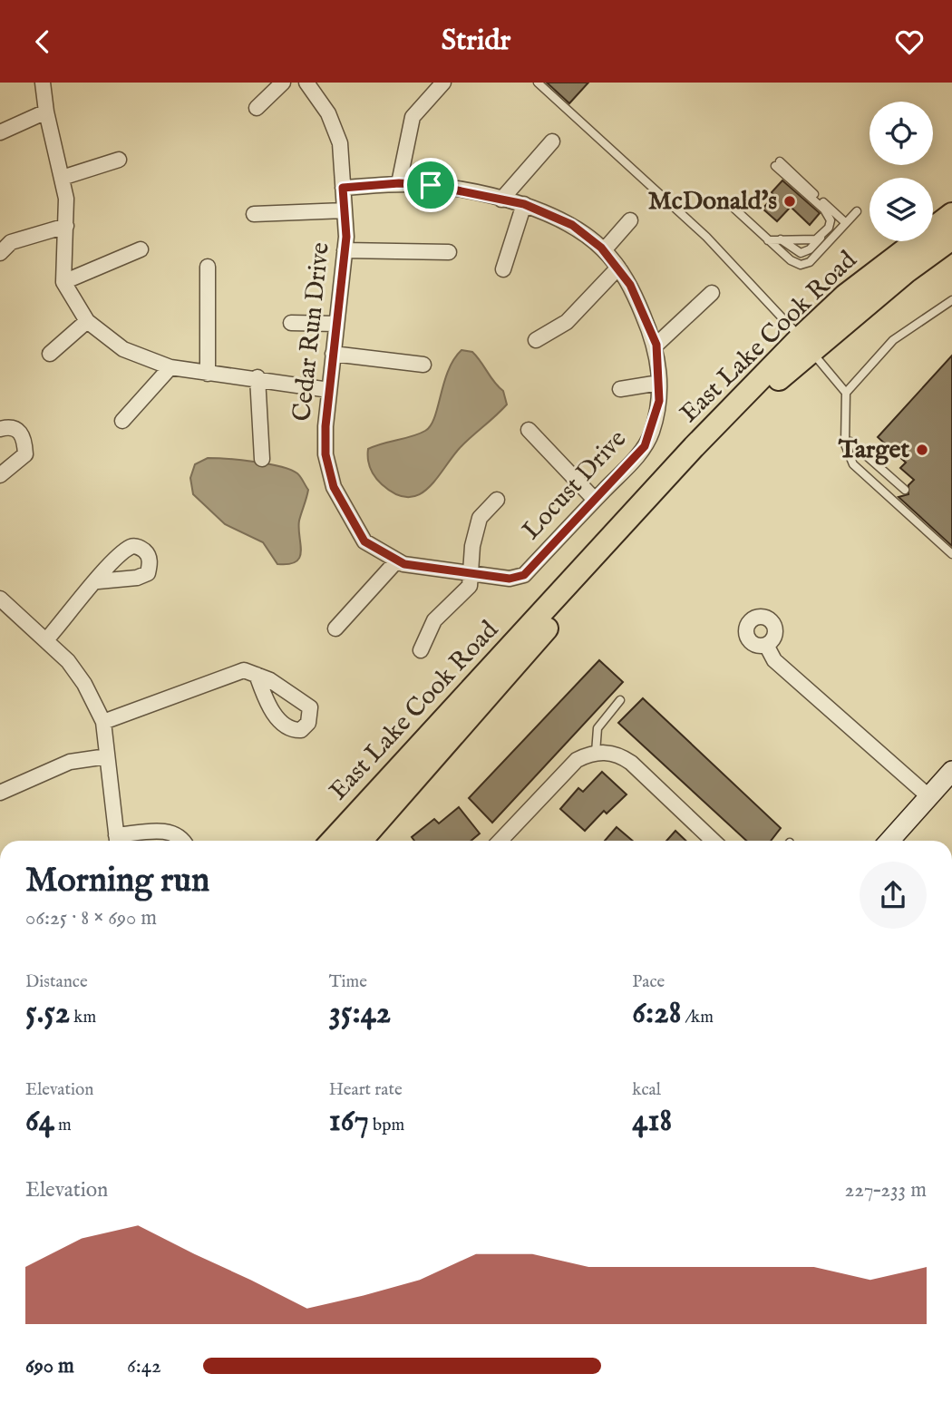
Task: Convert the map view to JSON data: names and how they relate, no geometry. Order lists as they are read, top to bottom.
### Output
{
  "streets": {
    "main road": ["East Lake Cook Road"],
    "street": ["Cedar Run Drive", "Locust Drive"]
  },
  "crossings": [
    ["Cedar Run Drive", "Locust Drive"]
  ],
  "places": ["McDonald's", "Target"],
  "page": {
    "header": "Stridr",
    "heading": ["Morning run", "06:25 · 8 × 690 m"],
    "stats": [
      ["Distance", "5.52 km"],
      ["Time", "35:42"],
      ["Pace", "6:28 /km"],
      ["Elevation", "64 m"],
      ["Heart rate", "167 bpm"],
      ["kcal", "418"]
    ],
    "chart": ["Elevation", "227–233 m"],
    "list": [
      {
        "name": "690 m",
        "note": "6:42"
      }
    ]
  }
}
